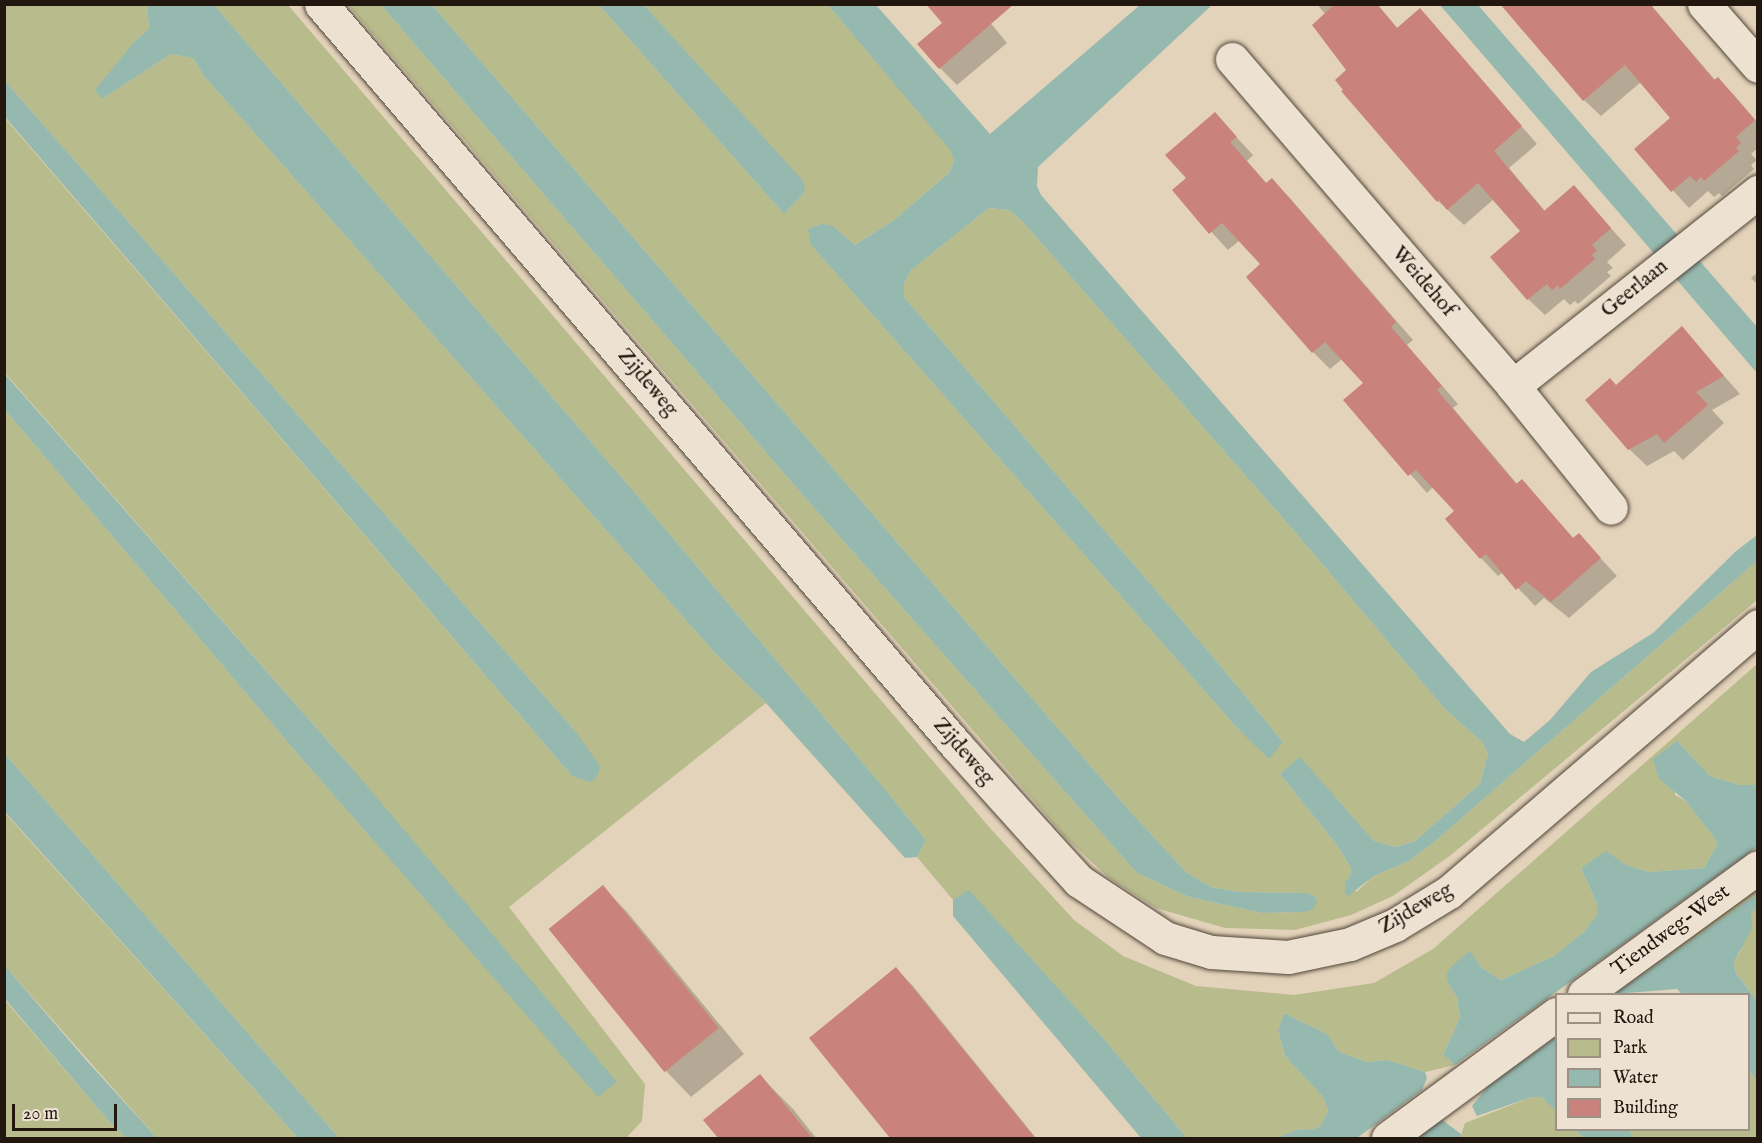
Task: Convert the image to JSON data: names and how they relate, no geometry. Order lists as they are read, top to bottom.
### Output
{
  "streets": {
    "main road": [
      "Weidehof",
      "Geerlaan",
      "Zijdeweg",
      "Tiendweg-West"
    ]
  },
  "crossings": [
    ["Weidehof", "Geerlaan"]
  ],
  "legend": [
    "Road",
    "Park",
    "Water",
    "Building"
  ],
  "scale_bar": "20 m"
}
